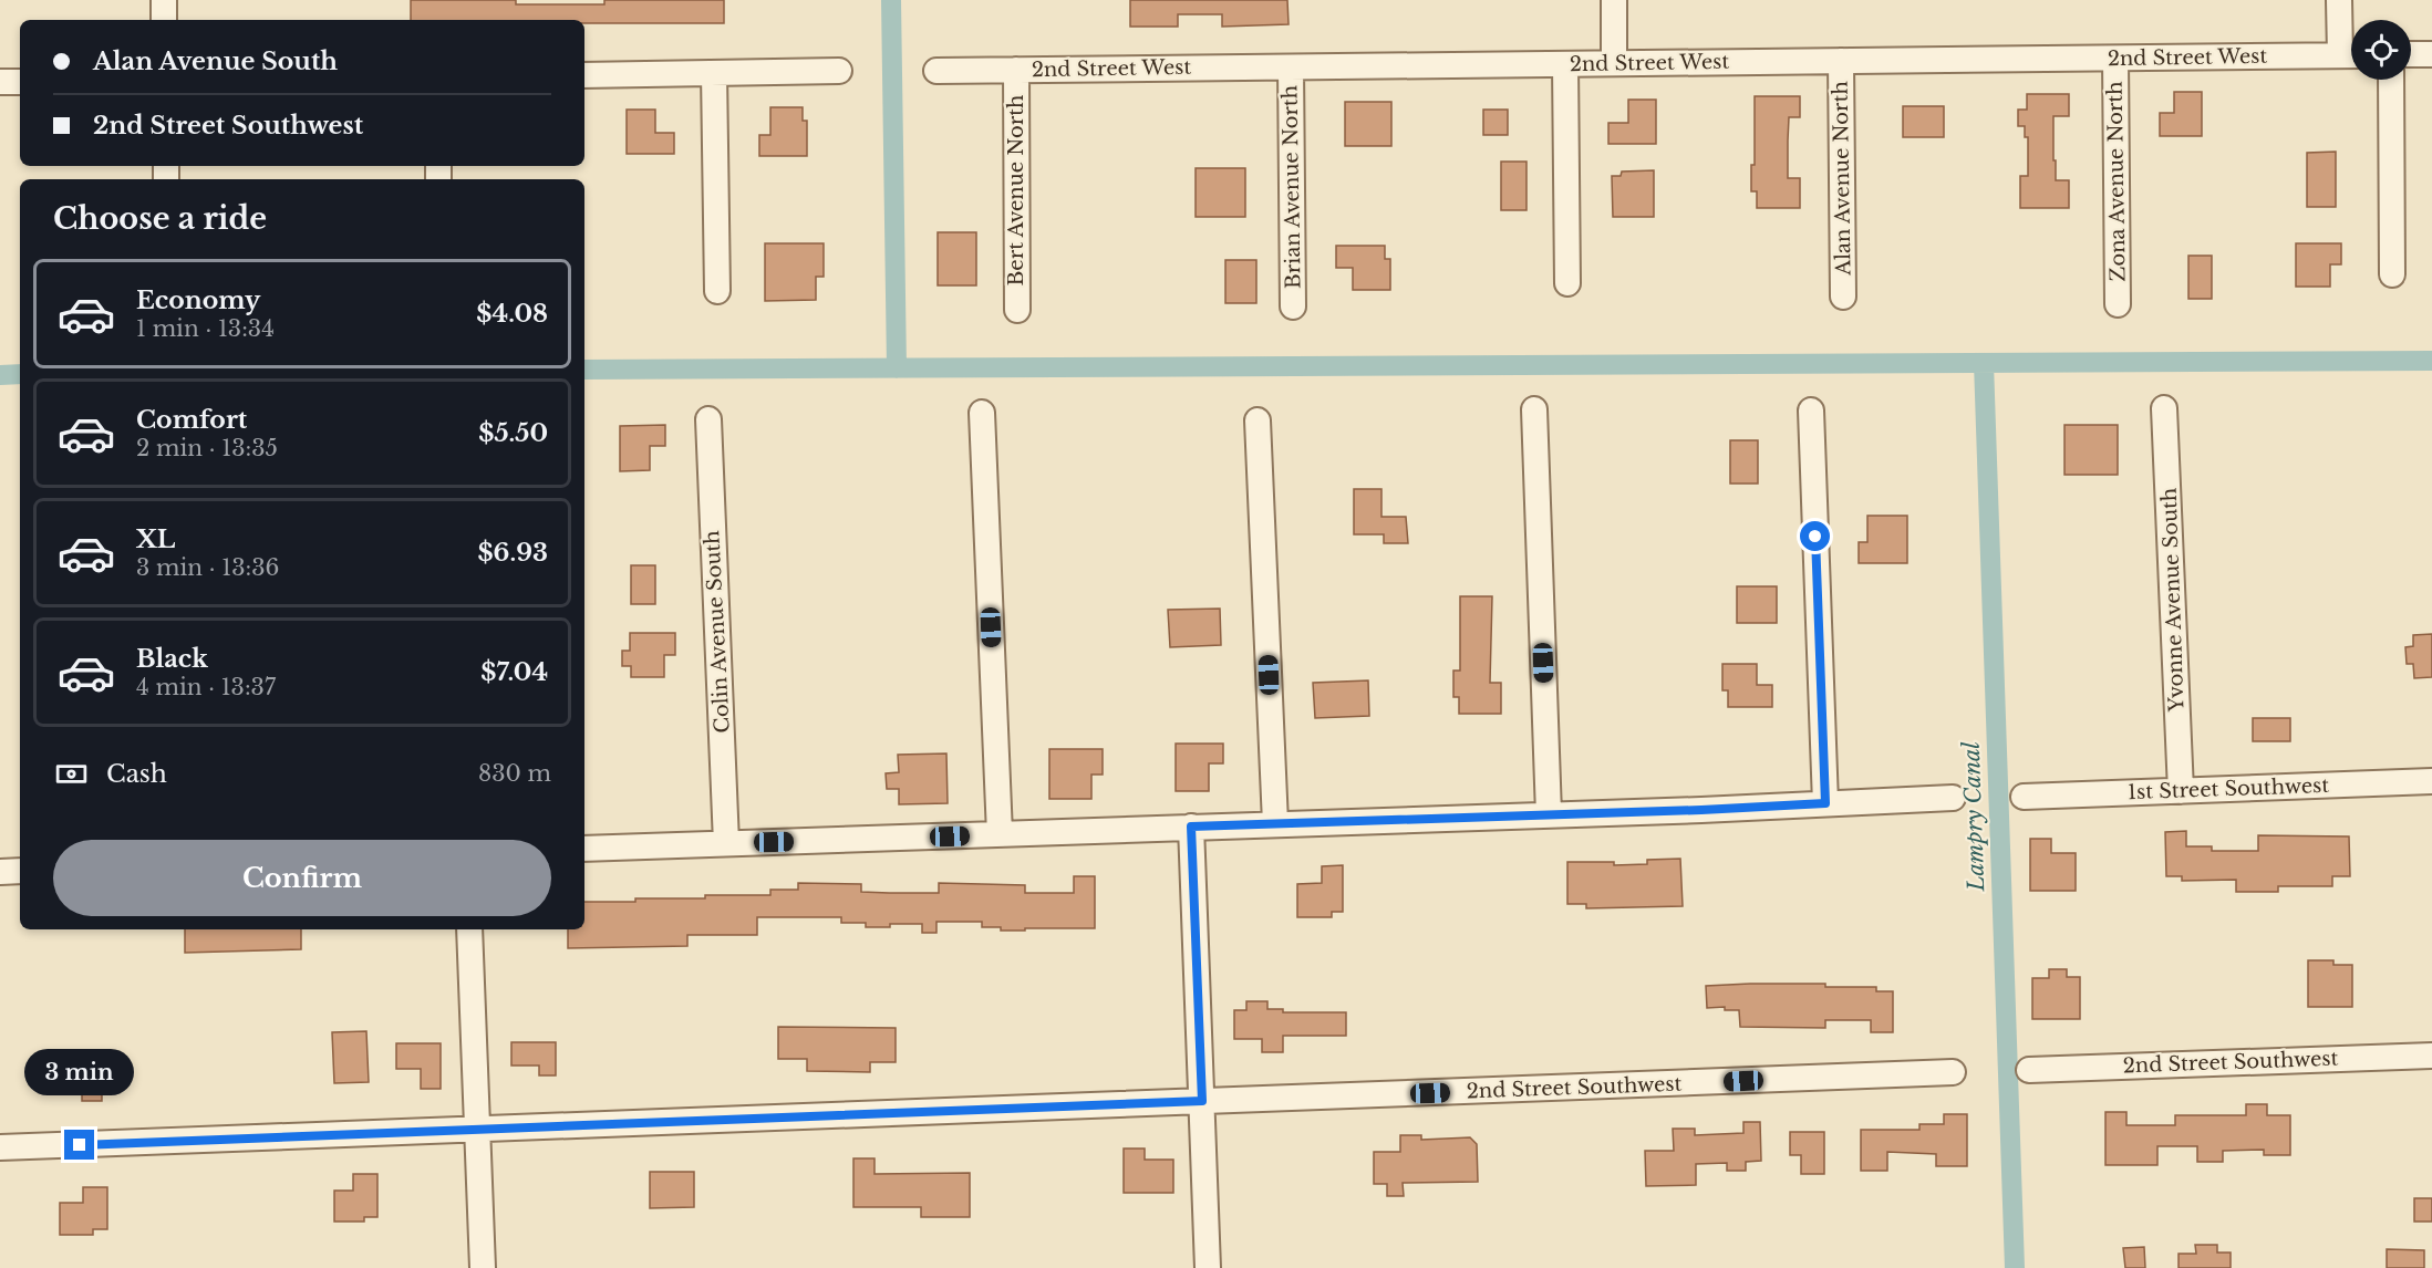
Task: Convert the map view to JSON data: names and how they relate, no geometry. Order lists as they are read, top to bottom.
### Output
{
  "streets": {
    "street": [
      "2nd Street West",
      "Alan Avenue North",
      "Zona Avenue North",
      "Brian Avenue North",
      "Bert Avenue North",
      "Yvonne Avenue South",
      "Colin Avenue South",
      "1st Street Southwest",
      "2nd Street Southwest"
    ]
  },
  "crossings": [
    ["2nd Street West", "Alan Avenue North"],
    ["2nd Street West", "Zona Avenue North"],
    ["2nd Street West", "Brian Avenue North"],
    ["2nd Street West", "Bert Avenue North"],
    ["Yvonne Avenue South", "1st Street Southwest"]
  ],
  "water": ["Lampry Canal"],
  "page": {
    "banner": ["Alan Avenue South", "2nd Street Southwest"],
    "heading": "Choose a ride",
    "list": [
      {
        "name": "Economy",
        "note": "1 min · 13:34",
        "value": "$4.08"
      },
      {
        "name": "Comfort",
        "note": "2 min · 13:35",
        "value": "$5.50"
      },
      {
        "name": "XL",
        "note": "3 min · 13:36",
        "value": "$6.93"
      },
      {
        "name": "Black",
        "note": "4 min · 13:37",
        "value": "$7.04"
      }
    ],
    "pay": ["Cash", "830 m"],
    "buttons": "Confirm",
    "bubble": "3 min"
  }
}
